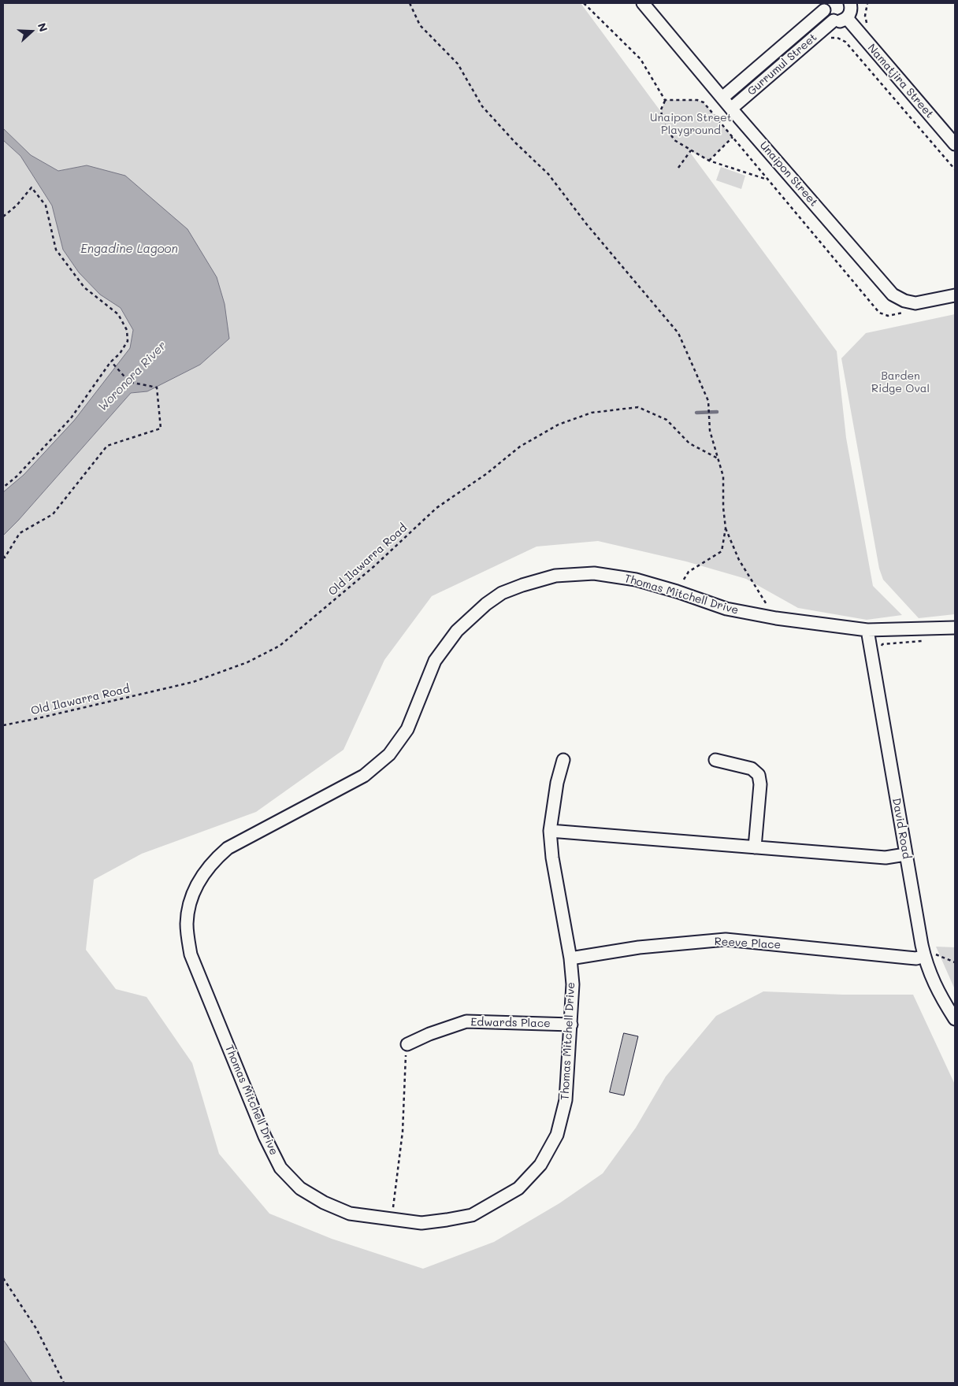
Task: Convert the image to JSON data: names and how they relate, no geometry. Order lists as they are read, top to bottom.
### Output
{
  "streets": {
    "street": [
      "Gurrumul Street",
      "Namatjira Street",
      "Unaipon Street",
      "Thomas Mitchell Drive",
      "David Road",
      "Reeve Place",
      "Edwards Place"
    ],
    "path": ["Old Ilawarra Road"]
  },
  "crossings": [
    ["Gurrumul Street", "Unaipon Street"],
    ["Thomas Mitchell Drive", "David Road"],
    ["Thomas Mitchell Drive", "Reeve Place"],
    ["Thomas Mitchell Drive", "Edwards Place"],
    ["David Road", "Reeve Place"]
  ],
  "water": ["Engadine Lagoon", "Woronora River"],
  "parks": ["Unaipon Street Playground", "Barden Ridge Oval"],
  "north": "right"
}
